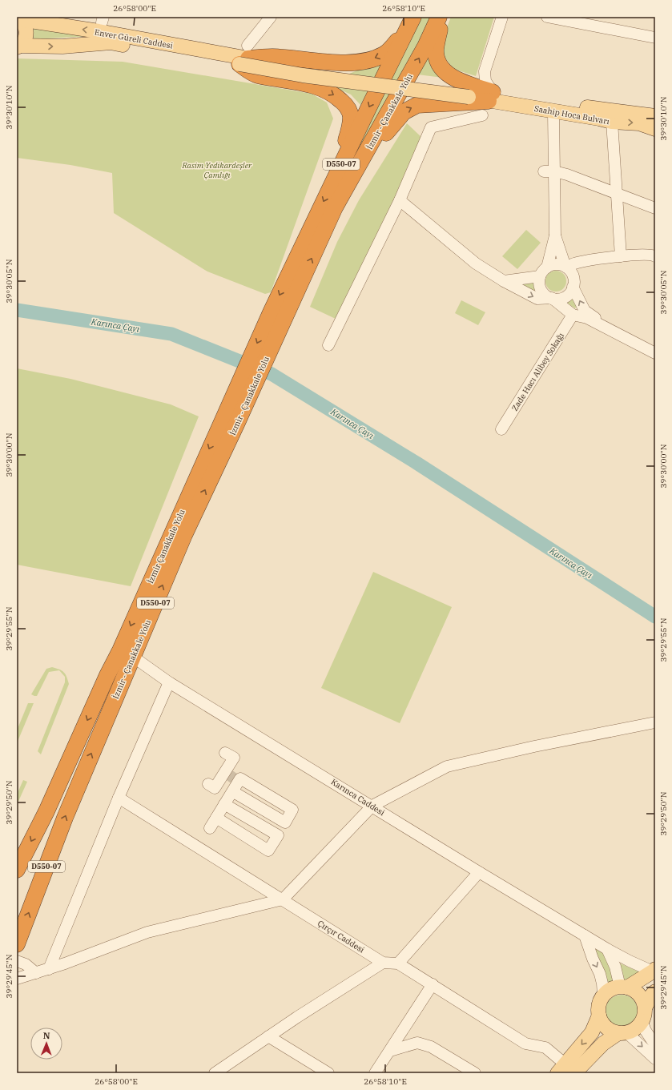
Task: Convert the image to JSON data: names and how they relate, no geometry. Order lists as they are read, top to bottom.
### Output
{
  "streets": {
    "highway": ["İzmir - Çanakkale Yolu", "D550-07", "İzmir Çanakkale Yolu"],
    "main road": ["Enver Güreli Caddesi", "Saahip Hoca Bulvarı"],
    "street": ["Zade Hacı Alibey Sokağı", "Karınca Caddesi", "Çırçır Caddesi"]
  },
  "crossings": [
    ["İzmir - Çanakkale Yolu", "İzmir Çanakkale Yolu"],
    ["İzmir - Çanakkale Yolu", "Karınca Caddesi"]
  ],
  "one_way": ["İzmir Çanakkale Yolu"],
  "water": ["Karınca Çayı"],
  "parks": ["Rasim Yedikardeşler Çamlığı"],
  "north": "top",
  "coordinates": [
    "26°58'00\"E",
    "26°58'10\"E",
    "39°30'10\"N",
    "39°30'05\"N",
    "39°30'00\"N",
    "39°29'55\"N",
    "39°29'50\"N",
    "39°29'45\"N"
  ]
}
